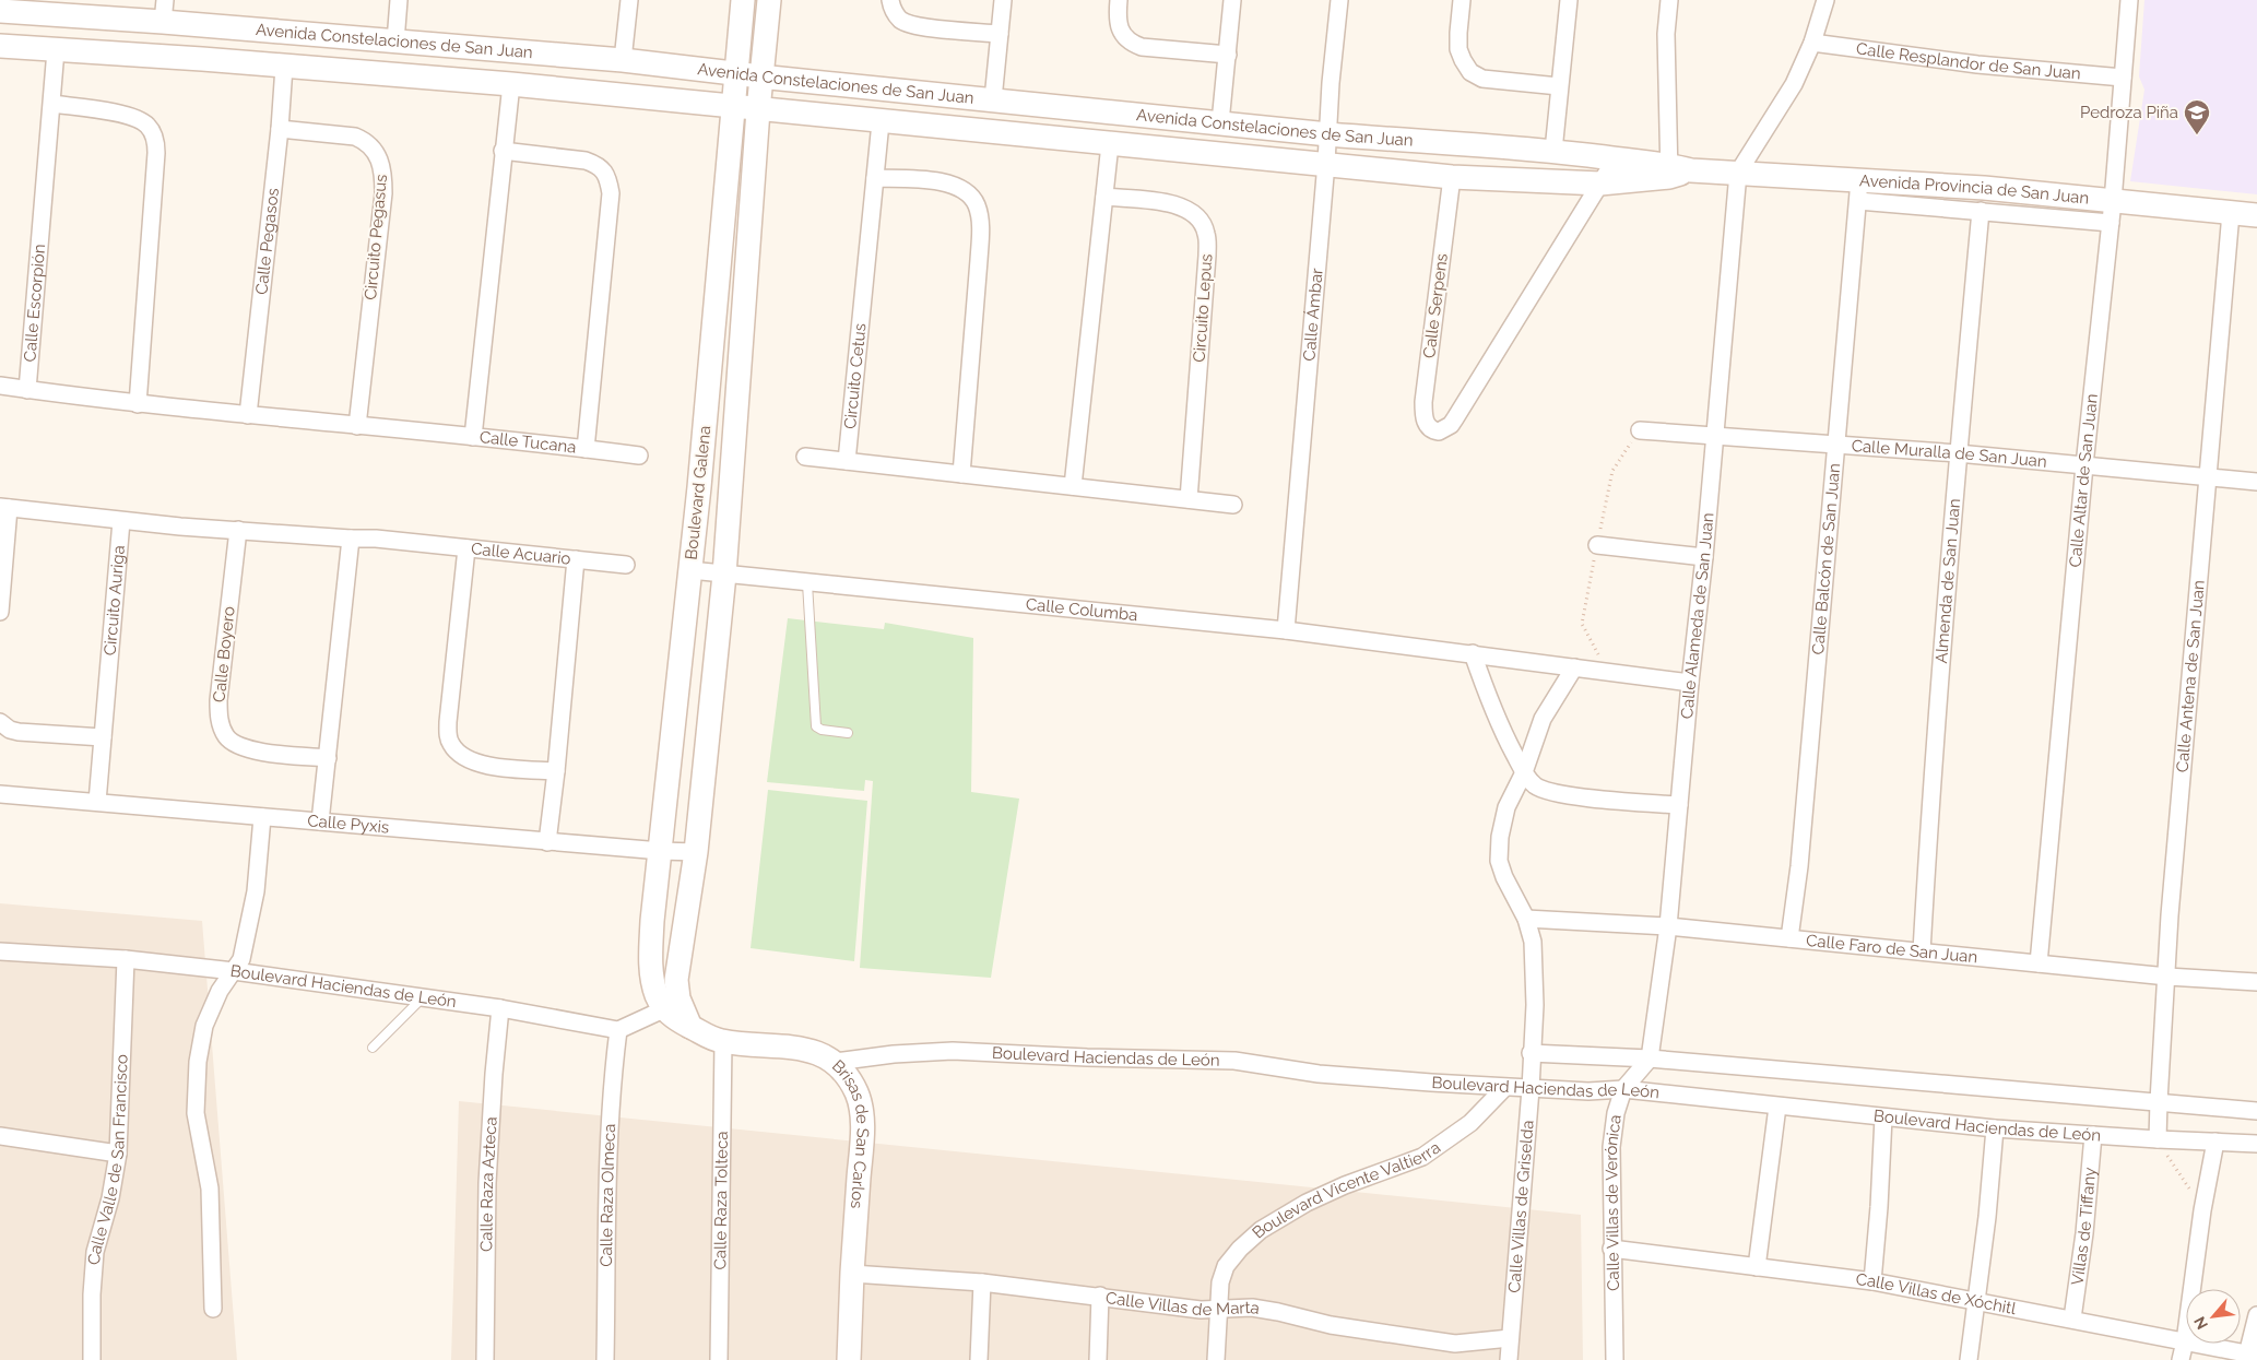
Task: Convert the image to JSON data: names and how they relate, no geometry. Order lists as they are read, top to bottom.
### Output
{
  "streets": {
    "street": [
      "Avenida Constelaciones de San Juan",
      "Calle Resplandor de San Juan",
      "Avenida Provincia de San Juan",
      "Circuito Pegasus",
      "Calle Pegasos",
      "Calle Escorpión",
      "Calle Serpens",
      "Circuito Lepus",
      "Calle Ámbar",
      "Circuito Cetus",
      "Calle Tucana",
      "Calle Muralla de San Juan",
      "Calle Altar de San Juan",
      "Boulevard Galena",
      "Calle Acuario",
      "Calle Balcón de San Juan",
      "Almenda de San Juan",
      "Circuito Auriga",
      "Calle Columba",
      "Calle Alameda de San Juan",
      "Calle Boyero",
      "Calle Antena de San Juan",
      "Calle Pyxis",
      "Calle Faro de San Juan",
      "Boulevard Haciendas de León",
      "Brisas de San Carlos",
      "Calle Valle de San Francisco",
      "Calle Raza Azteca",
      "Boulevard Vicente Valtierra",
      "Calle Raza Olmeca",
      "Calle Raza Tolteca",
      "Calle Villas de Verónica",
      "Calle Villas de Griselda",
      "Villas de Tiffany",
      "Calle Villas de Xóchitl",
      "Calle Villas de Marta"
    ]
  },
  "crossings": [
    ["Avenida Constelaciones de San Juan", "Avenida Provincia de San Juan"],
    ["Avenida Constelaciones de San Juan", "Calle Pegasos"],
    ["Avenida Constelaciones de San Juan", "Calle Escorpión"],
    ["Avenida Constelaciones de San Juan", "Calle Serpens"],
    ["Avenida Constelaciones de San Juan", "Calle Ámbar"],
    ["Avenida Constelaciones de San Juan", "Circuito Cetus"],
    ["Avenida Constelaciones de San Juan", "Calle Tucana"],
    ["Avenida Constelaciones de San Juan", "Boulevard Galena"],
    ["Calle Resplandor de San Juan", "Calle Altar de San Juan"],
    ["Avenida Provincia de San Juan", "Calle Altar de San Juan"],
    ["Avenida Provincia de San Juan", "Calle Balcón de San Juan"],
    ["Avenida Provincia de San Juan", "Calle Alameda de San Juan"],
    ["Avenida Provincia de San Juan", "Calle Antena de San Juan"],
    ["Circuito Pegasus", "Calle Pegasos"],
    ["Calle Ámbar", "Calle Columba"],
    ["Calle Muralla de San Juan", "Calle Altar de San Juan"],
    ["Calle Muralla de San Juan", "Calle Balcón de San Juan"],
    ["Calle Muralla de San Juan", "Almenda de San Juan"],
    ["Calle Muralla de San Juan", "Calle Alameda de San Juan"],
    ["Calle Muralla de San Juan", "Calle Antena de San Juan"],
    ["Calle Altar de San Juan", "Calle Faro de San Juan"],
    ["Boulevard Galena", "Calle Columba"],
    ["Boulevard Galena", "Calle Pyxis"],
    ["Boulevard Galena", "Brisas de San Carlos"],
    ["Calle Acuario", "Calle Pyxis"],
    ["Calle Balcón de San Juan", "Calle Faro de San Juan"],
    ["Almenda de San Juan", "Calle Faro de San Juan"],
    ["Circuito Auriga", "Calle Pyxis"],
    ["Calle Columba", "Calle Alameda de San Juan"],
    ["Calle Columba", "Calle Villas de Griselda"],
    ["Calle Alameda de San Juan", "Calle Faro de San Juan"],
    ["Calle Alameda de San Juan", "Boulevard Haciendas de León"],
    ["Calle Alameda de San Juan", "Calle Villas de Verónica"],
    ["Calle Antena de San Juan", "Calle Faro de San Juan"],
    ["Calle Antena de San Juan", "Boulevard Haciendas de León"],
    ["Calle Faro de San Juan", "Calle Villas de Griselda"],
    ["Boulevard Haciendas de León", "Brisas de San Carlos"],
    ["Boulevard Haciendas de León", "Calle Valle de San Francisco"],
    ["Boulevard Haciendas de León", "Calle Raza Azteca"],
    ["Boulevard Haciendas de León", "Boulevard Vicente Valtierra"],
    ["Boulevard Haciendas de León", "Calle Raza Olmeca"],
    ["Boulevard Haciendas de León", "Calle Villas de Verónica"],
    ["Boulevard Haciendas de León", "Calle Villas de Griselda"],
    ["Boulevard Haciendas de León", "Villas de Tiffany"],
    ["Brisas de San Carlos", "Calle Raza Tolteca"],
    ["Brisas de San Carlos", "Calle Villas de Marta"],
    ["Boulevard Vicente Valtierra", "Calle Villas de Marta"],
    ["Calle Villas de Verónica", "Calle Villas de Xóchitl"],
    ["Calle Villas de Griselda", "Calle Villas de Marta"],
    ["Villas de Tiffany", "Calle Villas de Xóchitl"]
  ],
  "places": {
    "school or university": ["Pedroza Piña"]
  },
  "north": "bottom left"
}
